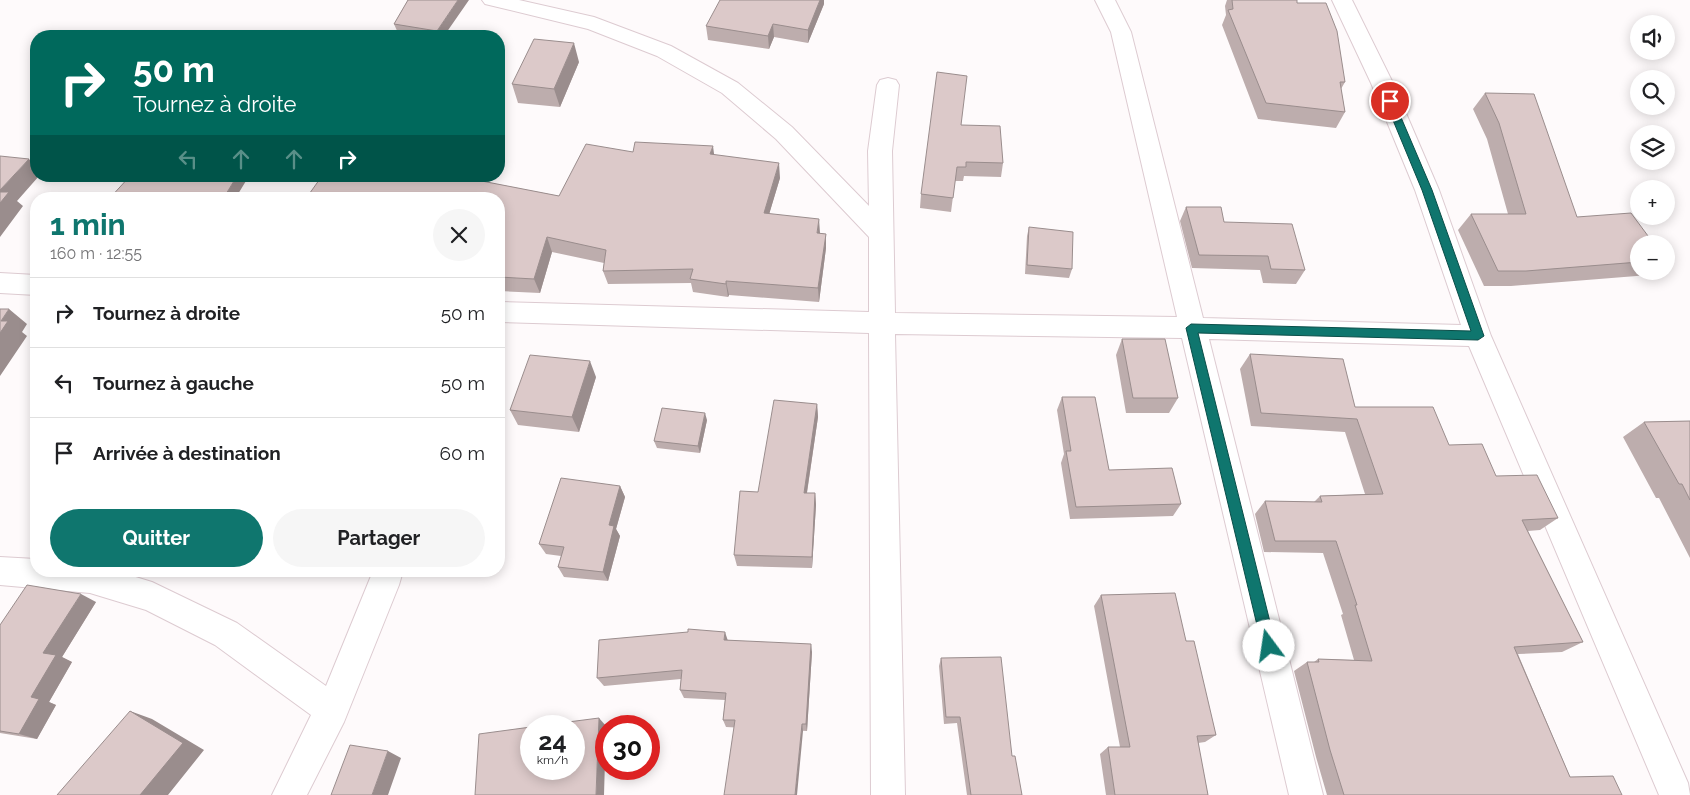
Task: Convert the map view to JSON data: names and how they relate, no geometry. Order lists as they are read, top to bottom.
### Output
{
  "page": {
    "map_buttons": ["+", "−"],
    "turn": ["50 m", "Tournez à droite"],
    "heading": ["1 min", "160 m · 12:55"],
    "list": [
      {
        "name": "Tournez à droite",
        "value": "50 m"
      },
      {
        "name": "Tournez à gauche",
        "value": "50 m"
      },
      {
        "name": "Arrivée à destination",
        "value": "60 m"
      }
    ],
    "buttons": ["Quitter", "Partager"],
    "speed": "24 km/h",
    "limit": "30"
  }
}
